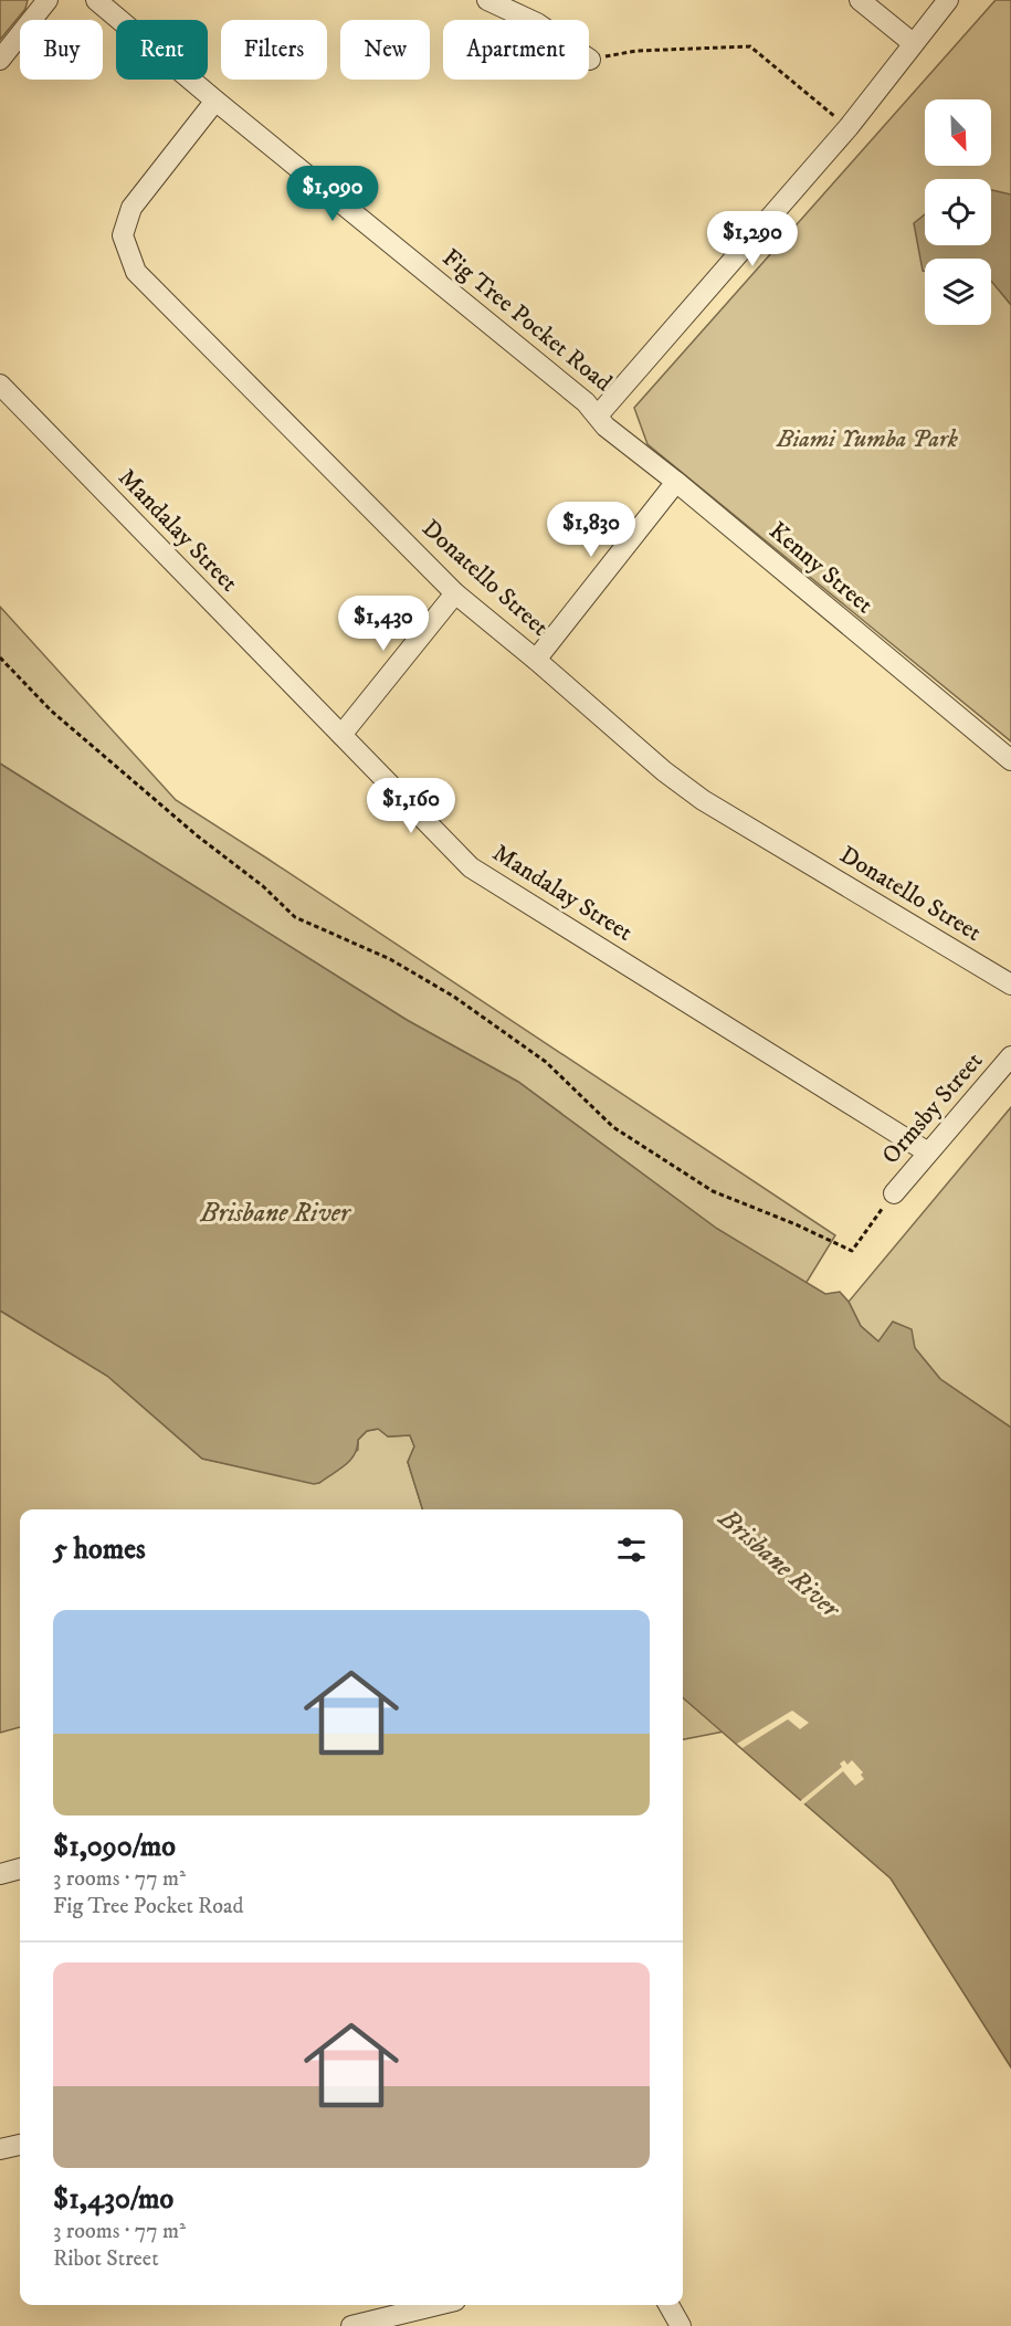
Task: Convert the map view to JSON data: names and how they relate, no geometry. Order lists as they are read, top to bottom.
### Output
{
  "streets": {
    "street": [
      "Fig Tree Pocket Road",
      "Mandalay Street",
      "Kenny Street",
      "Donatello Street",
      "Ormsby Street"
    ]
  },
  "crossings": [
    ["Fig Tree Pocket Road", "Kenny Street"],
    ["Fig Tree Pocket Road", "Donatello Street"],
    ["Mandalay Street", "Ormsby Street"]
  ],
  "water": ["Brisbane River"],
  "parks": ["Biami Yumba Park"],
  "north": "bottom right",
  "page": {
    "chip": [
      "Buy",
      "Rent",
      "Filters",
      "New",
      "Apartment"
    ],
    "price": [
      "$1,090",
      "$1,290",
      "$1,830",
      "$1,430",
      "$1,160"
    ],
    "heading": "5 homes",
    "list": [
      {
        "name": "$1,090/mo",
        "note": "3 rooms · 77 m² · Fig Tree Pocket Road"
      },
      {
        "name": "$1,430/mo",
        "note": "3 rooms · 77 m² · Ribot Street"
      }
    ]
  }
}
